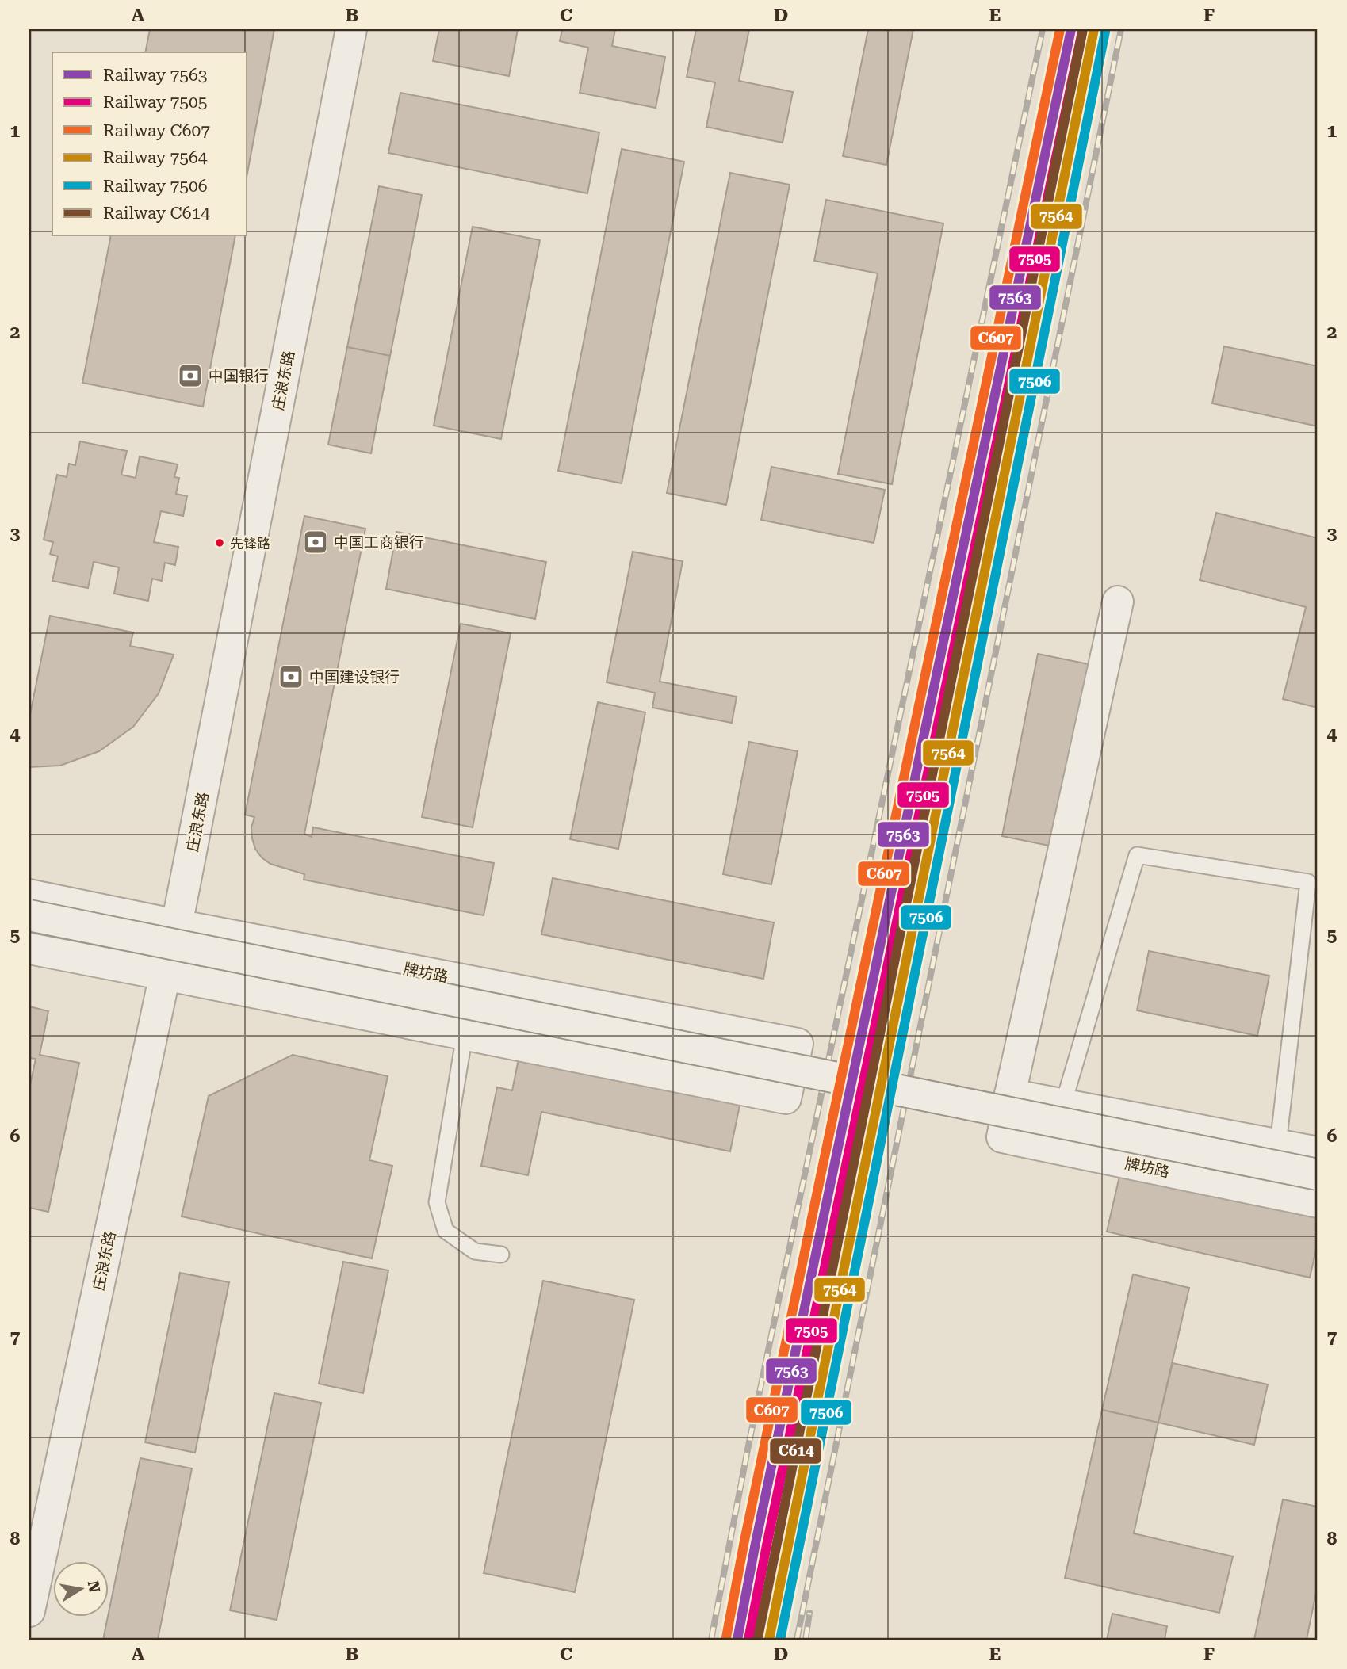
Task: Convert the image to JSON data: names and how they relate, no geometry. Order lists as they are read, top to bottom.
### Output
{
  "streets": {
    "street": ["庄浪东路", "牌坊路"]
  },
  "crossings": [
    ["庄浪东路", "牌坊路"]
  ],
  "places": {
    "bank": ["中国银行", "中国工商银行", "中国建设银行"],
    "other": ["先锋路"]
  },
  "lines": [
    "rail line 7563",
    "rail line C607",
    "rail line 7564",
    "rail line C614",
    "rail line 7505",
    "rail line 7506"
  ],
  "legend": [
    "Railway 7563",
    "Railway 7505",
    "Railway C607",
    "Railway 7564",
    "Railway 7506",
    "Railway C614"
  ],
  "north": "right",
  "grid": {
    "columns": [
      "A",
      "B",
      "C",
      "D",
      "E",
      "F"
    ],
    "rows": [
      "1",
      "2",
      "3",
      "4",
      "5",
      "6",
      "7",
      "8"
    ]
  }
}
